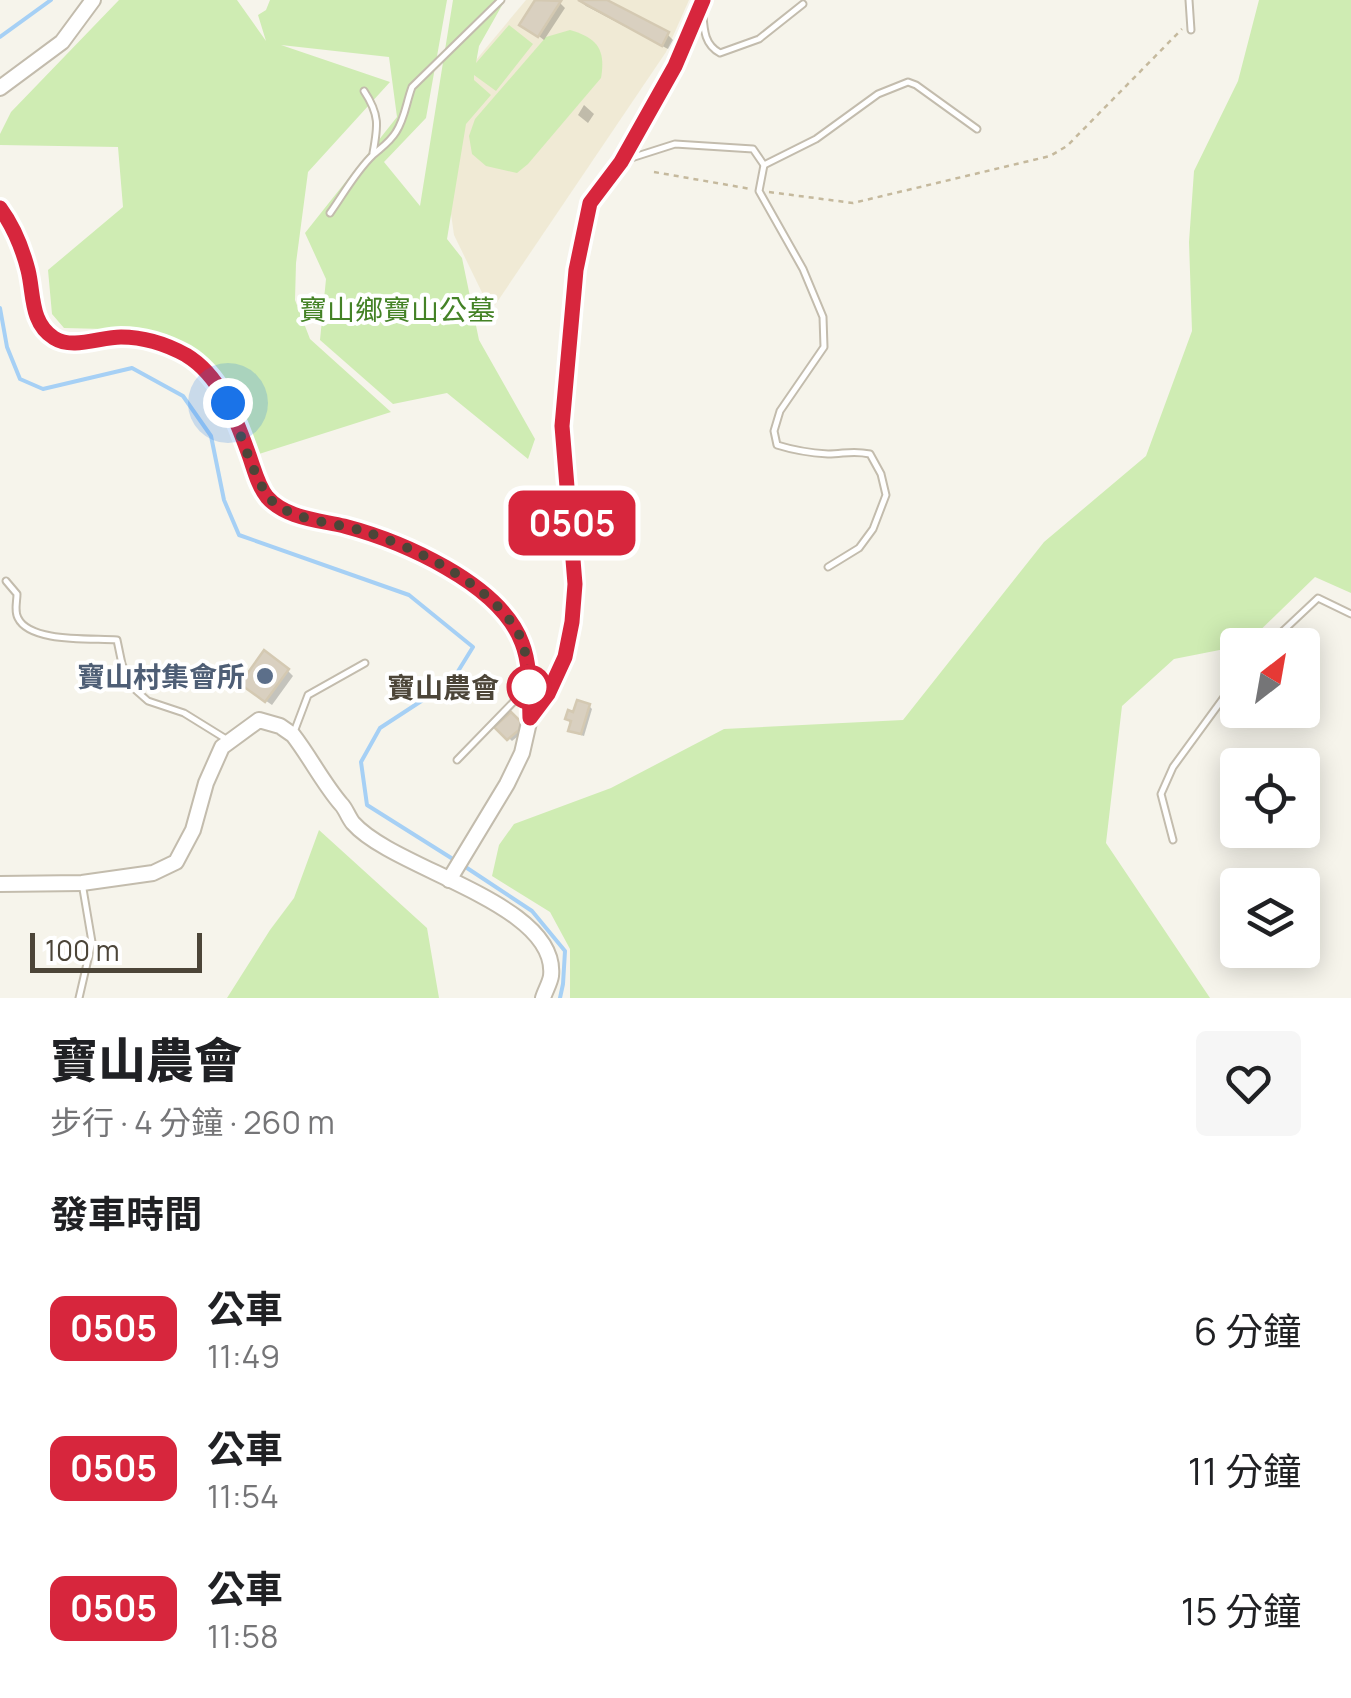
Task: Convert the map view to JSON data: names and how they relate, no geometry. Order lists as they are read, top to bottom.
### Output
{
  "parks": ["寶山鄉寶山公墓"],
  "places": ["寶山村集會所", "寶山農會"],
  "lines": ["bus line 0505"],
  "scale_bar": "100 m",
  "north": "top right",
  "page": {
    "on_map": "0505",
    "scale": "100 m",
    "heading": [
      ["寶山農會", "步行 · 4 分鐘 · 260 m"],
      "發車時間"
    ],
    "list": [
      {
        "mark": "0505",
        "name": "公車",
        "note": "11:49",
        "value": "6 分鐘"
      },
      {
        "mark": "0505",
        "name": "公車",
        "note": "11:54",
        "value": "11 分鐘"
      },
      {
        "mark": "0505",
        "name": "公車",
        "note": "11:58",
        "value": "15 分鐘"
      }
    ]
  }
}
